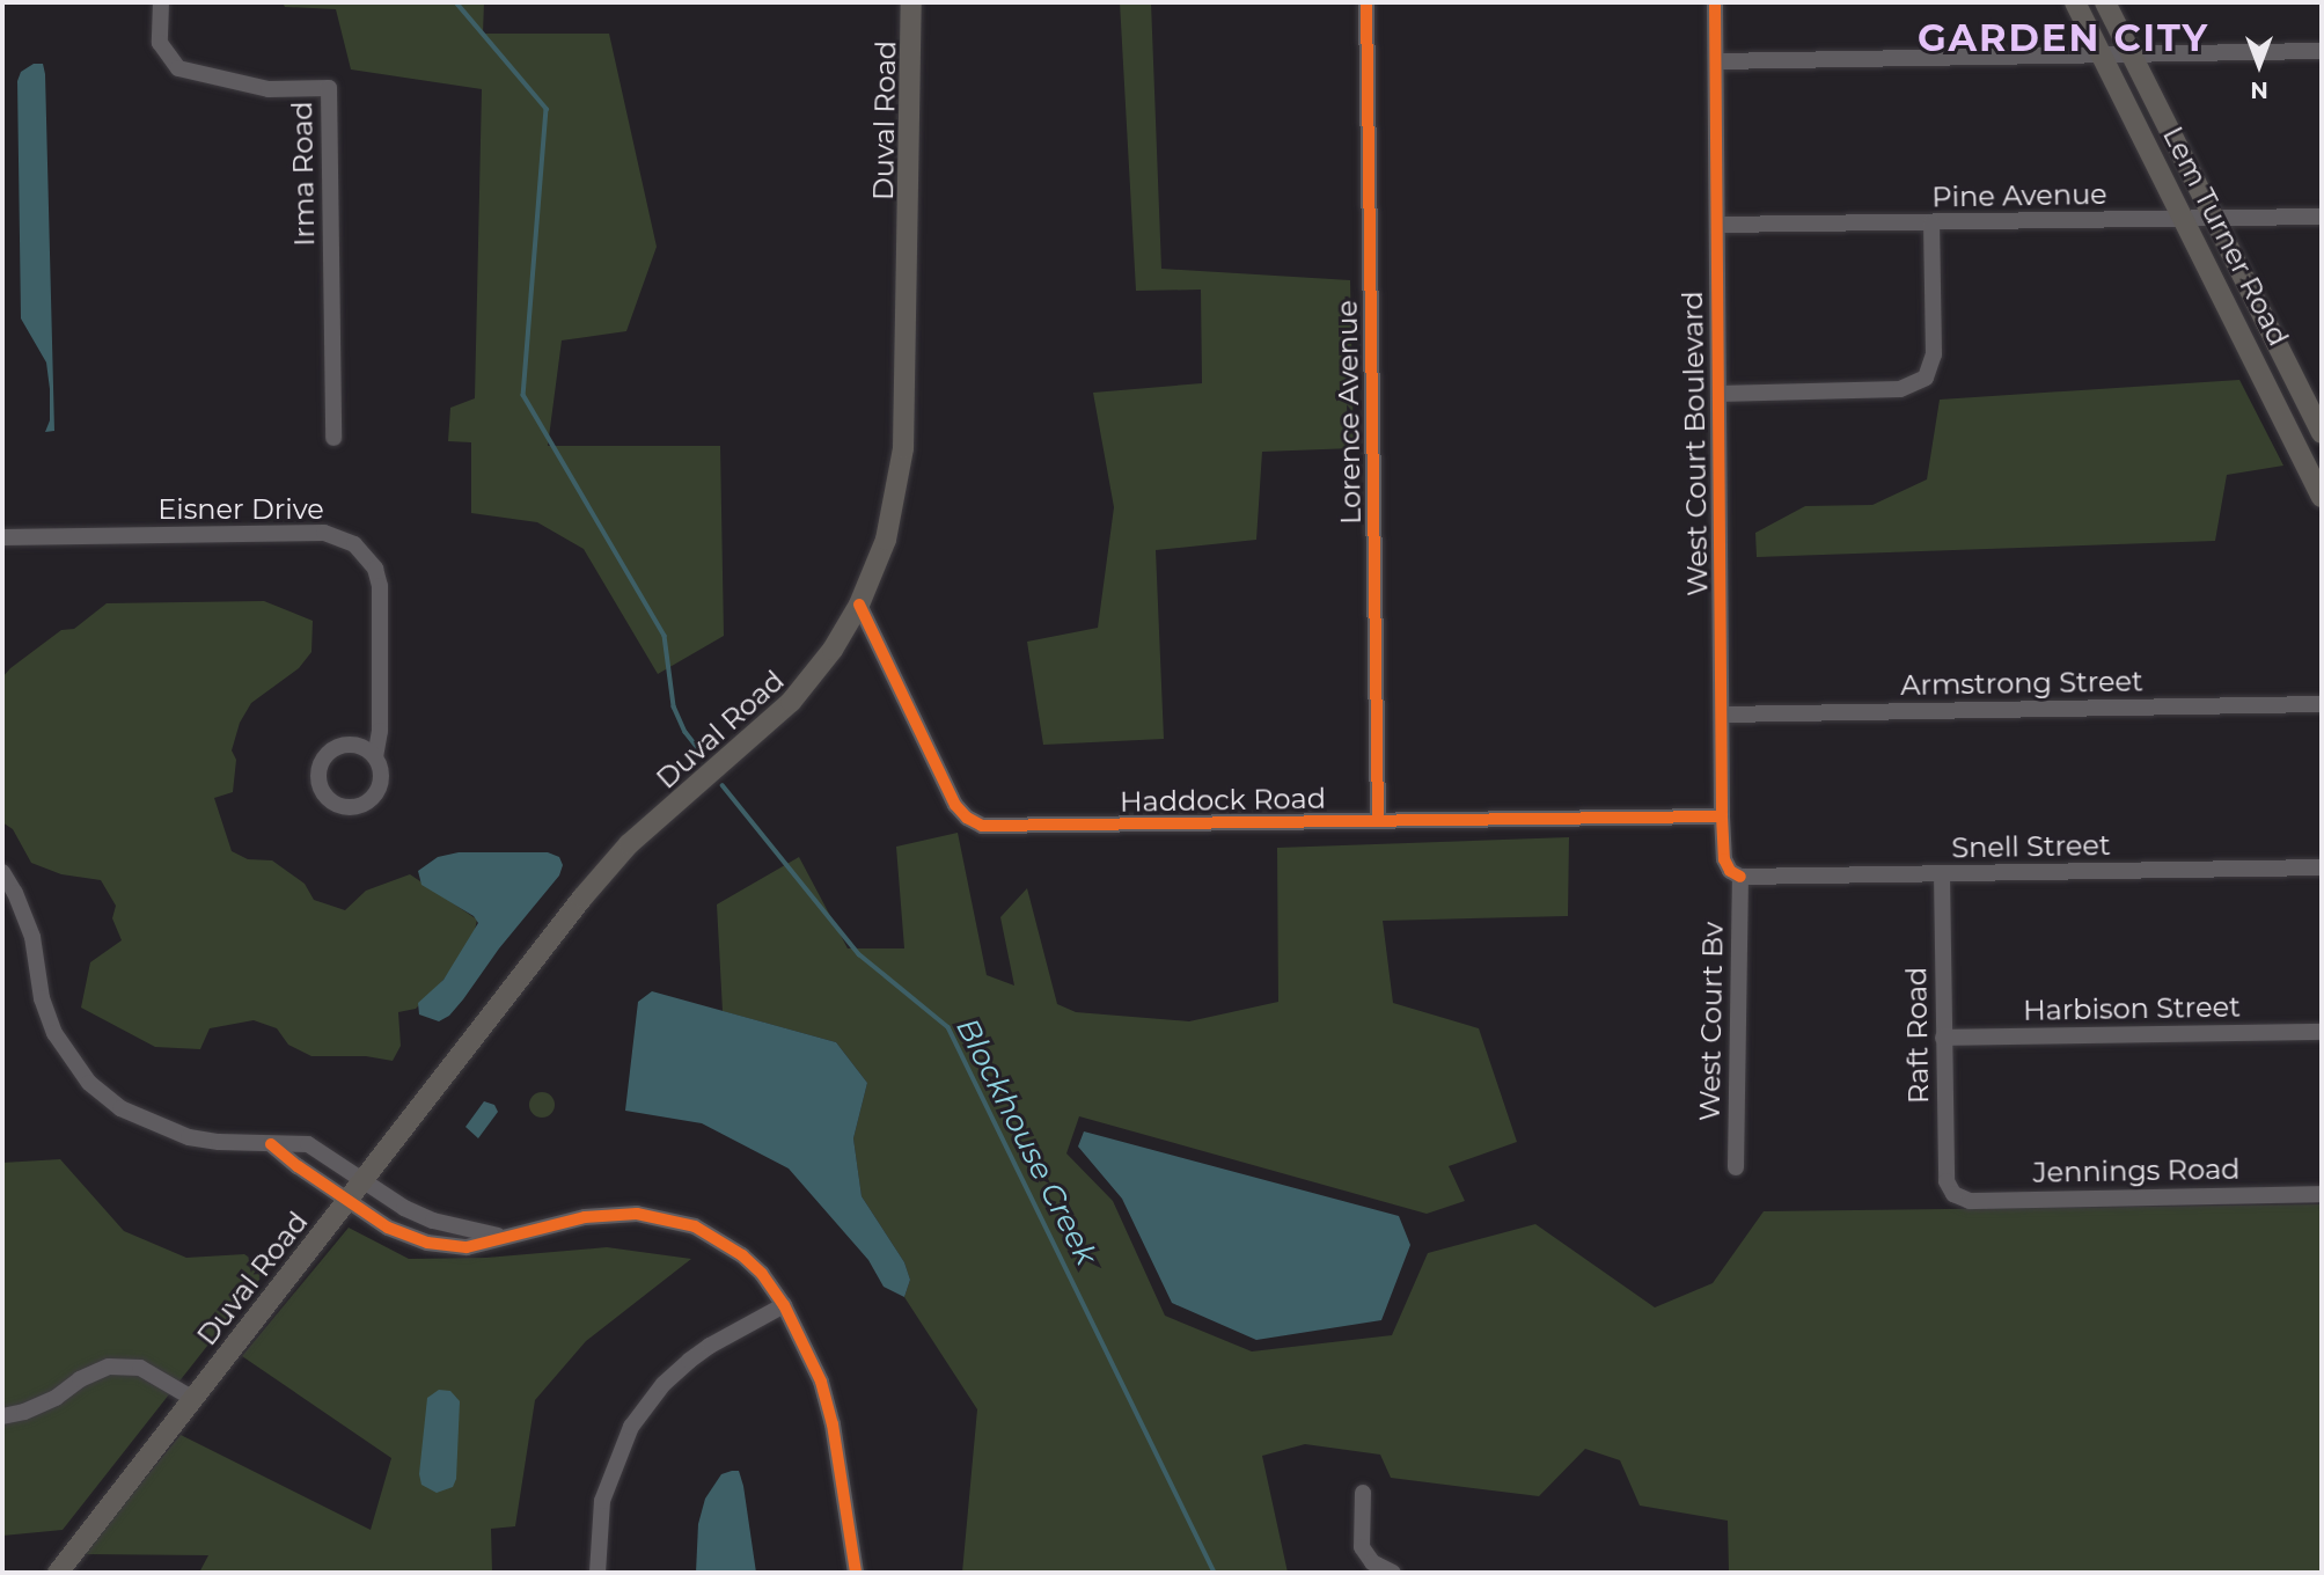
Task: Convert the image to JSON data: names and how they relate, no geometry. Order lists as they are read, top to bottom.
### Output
{
  "streets": {
    "main road": ["Duval Road", "Lem Turner Road"],
    "street": [
      "Irma Road",
      "Pine Avenue",
      "Lorence Avenue",
      "West Court Boulevard",
      "Eisner Drive",
      "Armstrong Street",
      "Haddock Road",
      "Snell Street",
      "Harbison Street",
      "West Court Bv",
      "Raft Road",
      "Jennings Road"
    ]
  },
  "crossings": [
    ["Duval Road", "Haddock Road"],
    ["Pine Avenue", "Lem Turner Road"],
    ["Pine Avenue", "West Court Boulevard"],
    ["Lorence Avenue", "Haddock Road"],
    ["West Court Boulevard", "Armstrong Street"],
    ["West Court Boulevard", "Haddock Road"],
    ["West Court Boulevard", "Snell Street"],
    ["West Court Boulevard", "West Court Bv"],
    ["Snell Street", "West Court Bv"],
    ["Snell Street", "Raft Road"],
    ["Harbison Street", "Raft Road"],
    ["Raft Road", "Jennings Road"]
  ],
  "districts": ["GARDEN CITY"],
  "water": ["Blockhouse Creek"],
  "north": "bottom"
}
